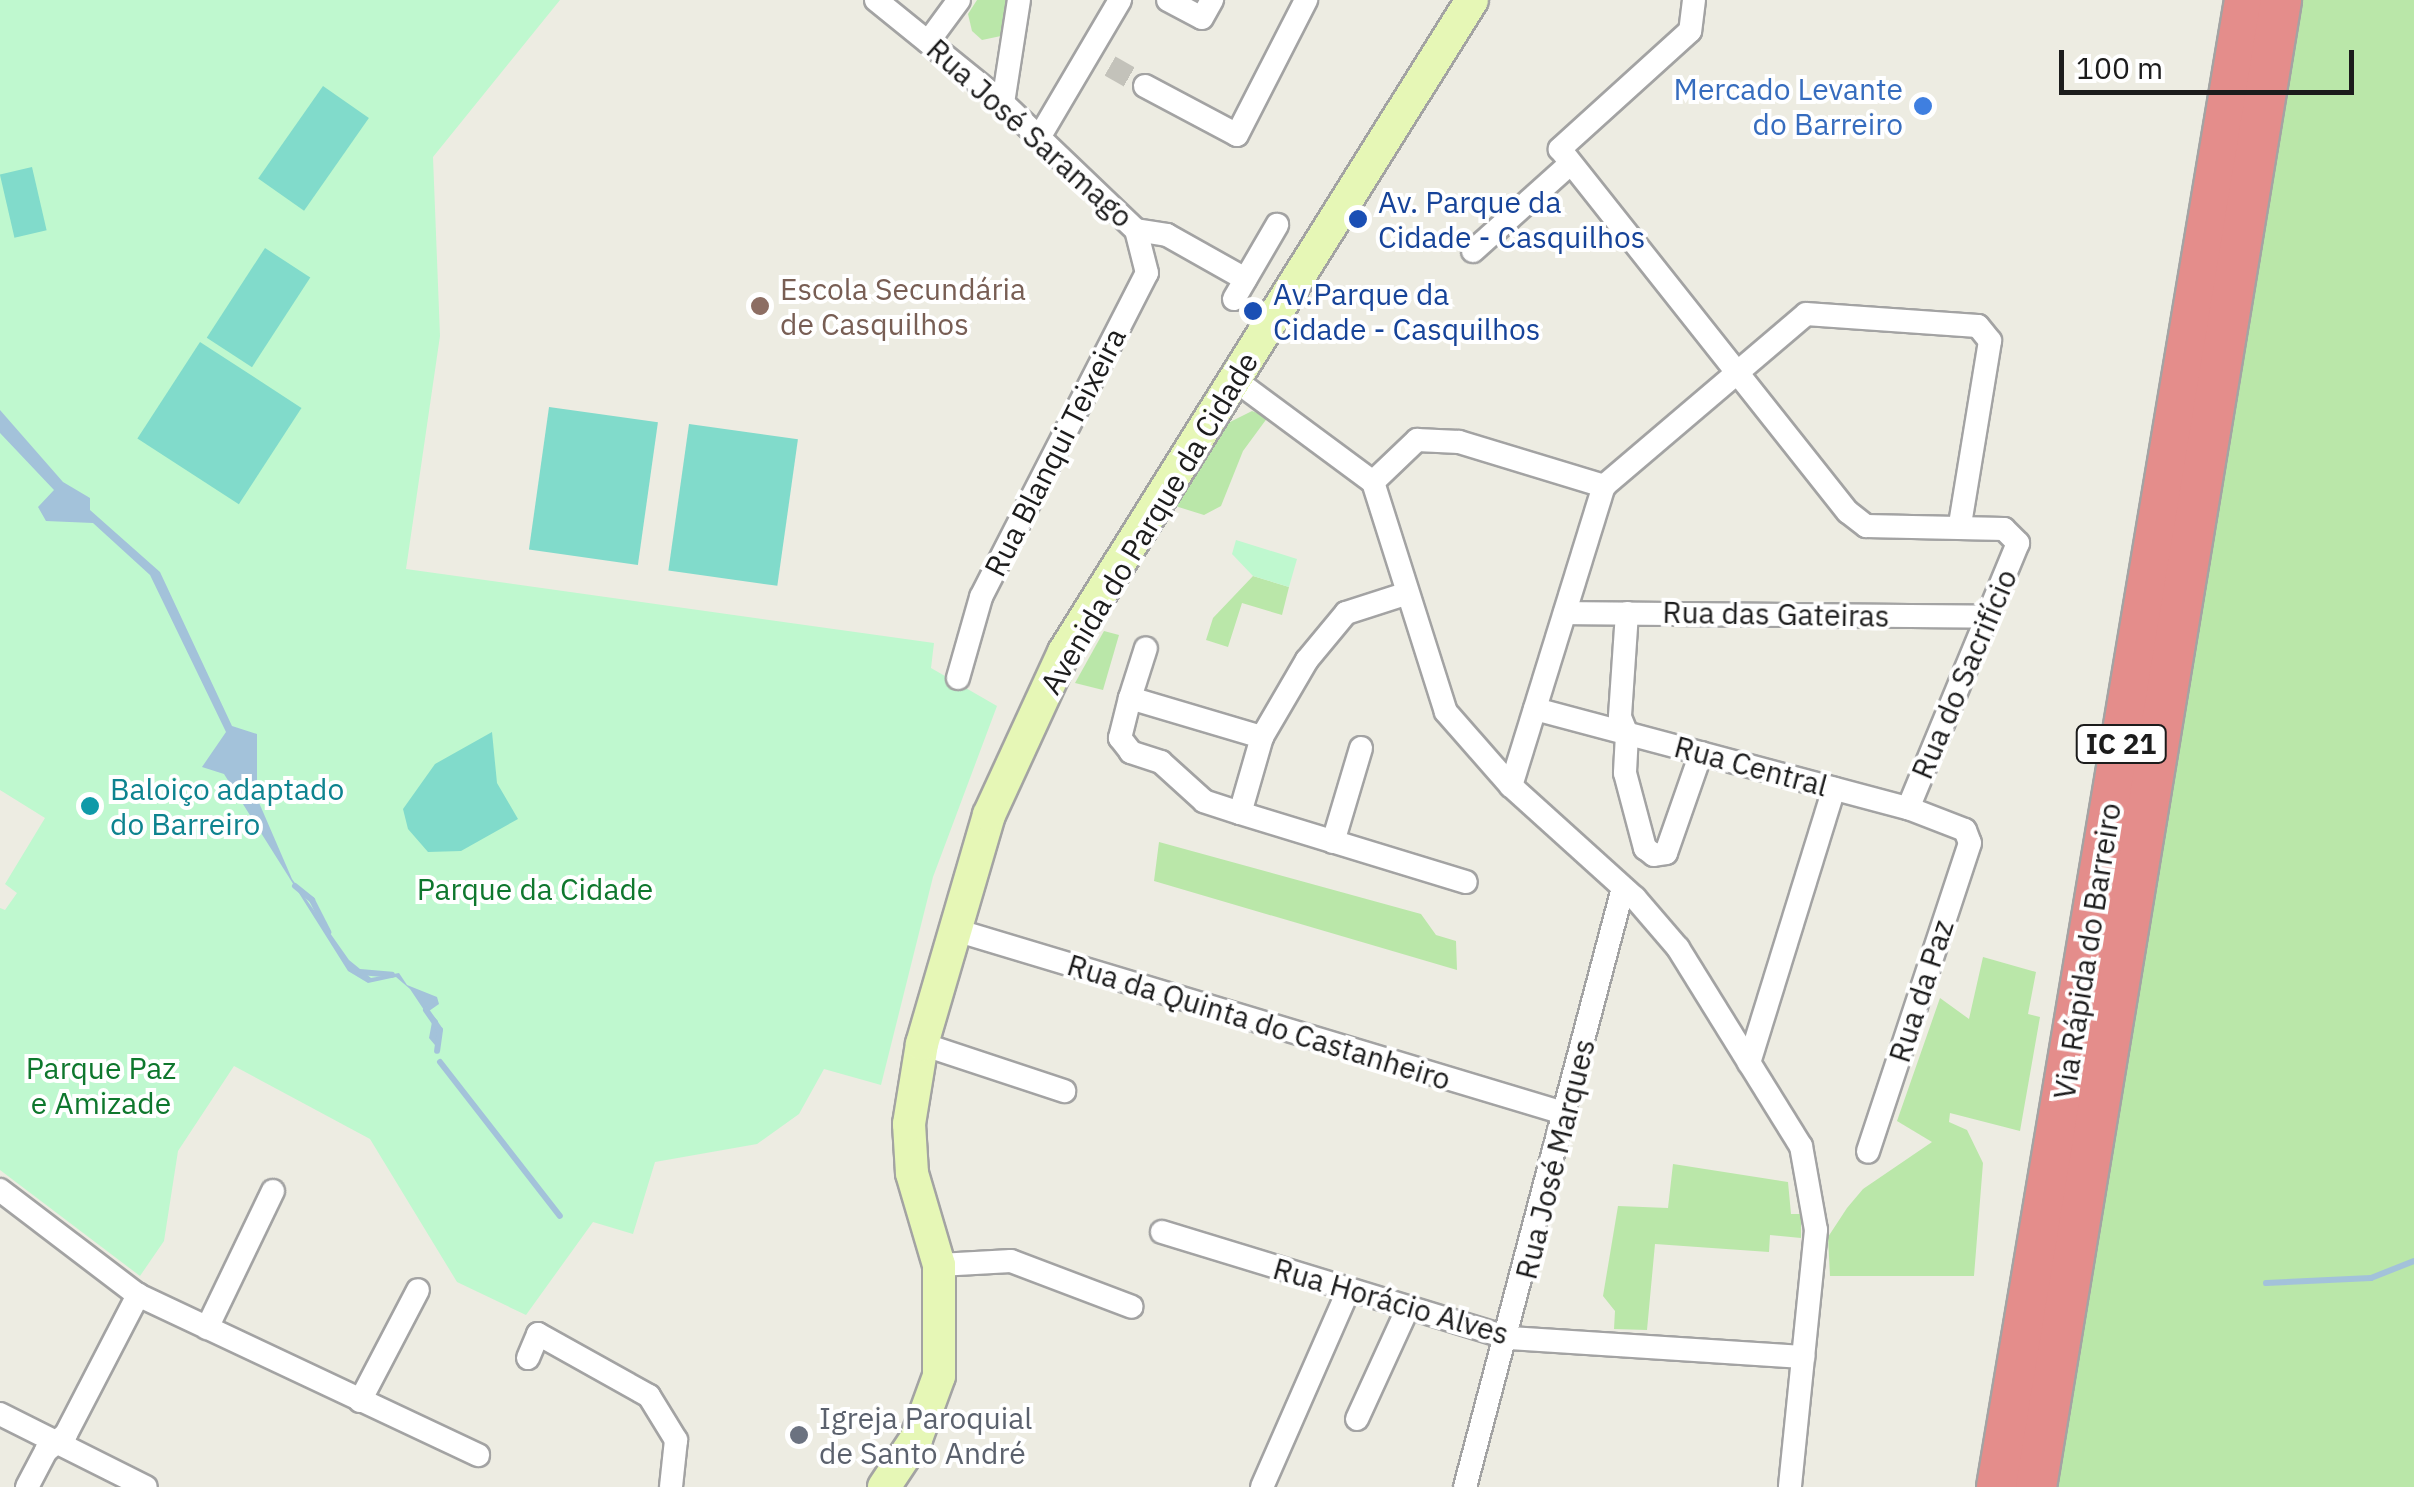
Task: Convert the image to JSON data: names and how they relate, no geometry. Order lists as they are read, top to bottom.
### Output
{
  "streets": {
    "highway": ["IC 21", "Via Rápida do Barreiro"],
    "street": [
      "Rua José Saramago",
      "Rua Blanqui Teixeira",
      "Avenida do Parque da Cidade",
      "Rua das Gateiras",
      "Rua do Sacrifício",
      "Rua Central",
      "Rua da Paz",
      "Rua da Quinta do Castanheiro",
      "Rua José Marques",
      "Rua Horácio Alves"
    ]
  },
  "crossings": [
    ["Rua José Saramago", "Rua Blanqui Teixeira"],
    ["Avenida do Parque da Cidade", "Rua da Quinta do Castanheiro"],
    ["Rua das Gateiras", "Rua do Sacrifício"],
    ["Rua do Sacrifício", "Rua Central"],
    ["Rua Central", "Rua da Paz"],
    ["Rua da Quinta do Castanheiro", "Rua José Marques"],
    ["Rua José Marques", "Rua Horácio Alves"]
  ],
  "parks": ["Parque da Cidade", "Parque Paz e Amizade"],
  "places": [
    "Mercado Levante do Barreiro",
    "Av. Parque da Cidade - Casquilhos",
    "Escola Secundária de Casquilhos",
    "Av.Parque da Cidade - Casquilhos",
    "Baloiço adaptado do Barreiro",
    "Igreja Paroquial de Santo André"
  ],
  "scale_bar": "100 m"
}
